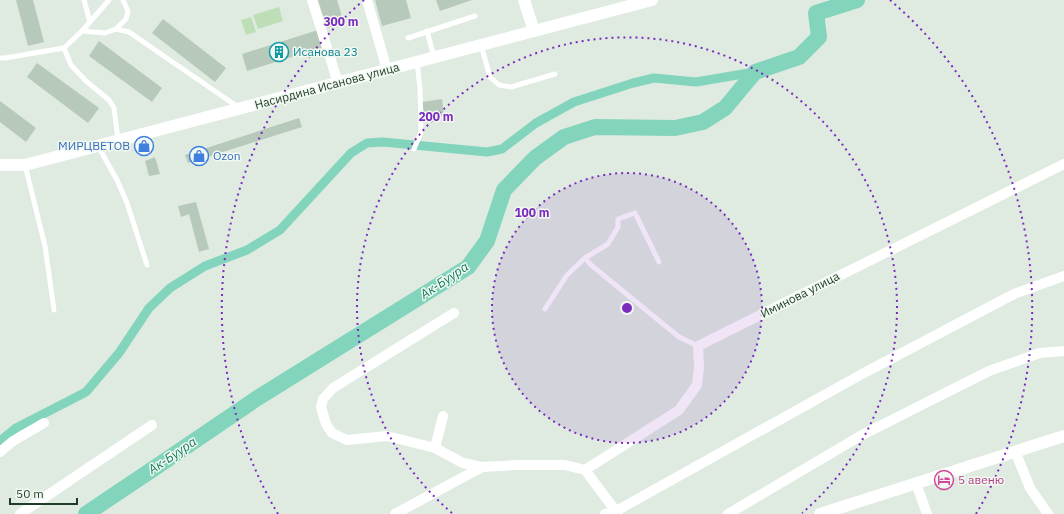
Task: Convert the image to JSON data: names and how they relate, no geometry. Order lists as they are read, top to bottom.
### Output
{
  "streets": {
    "main road": ["Насирдина Исанова улица"],
    "street": ["Иминова улица"]
  },
  "water": ["Ак-Буура"],
  "places": {
    "building": ["Исанова 23"],
    "shop": ["МИРЦВЕТОВ", "Ozon"],
    "hotel": ["5 авеню"]
  },
  "scale_bar": "50 m",
  "rings": ["300 m", "200 m", "100 m"]
}
